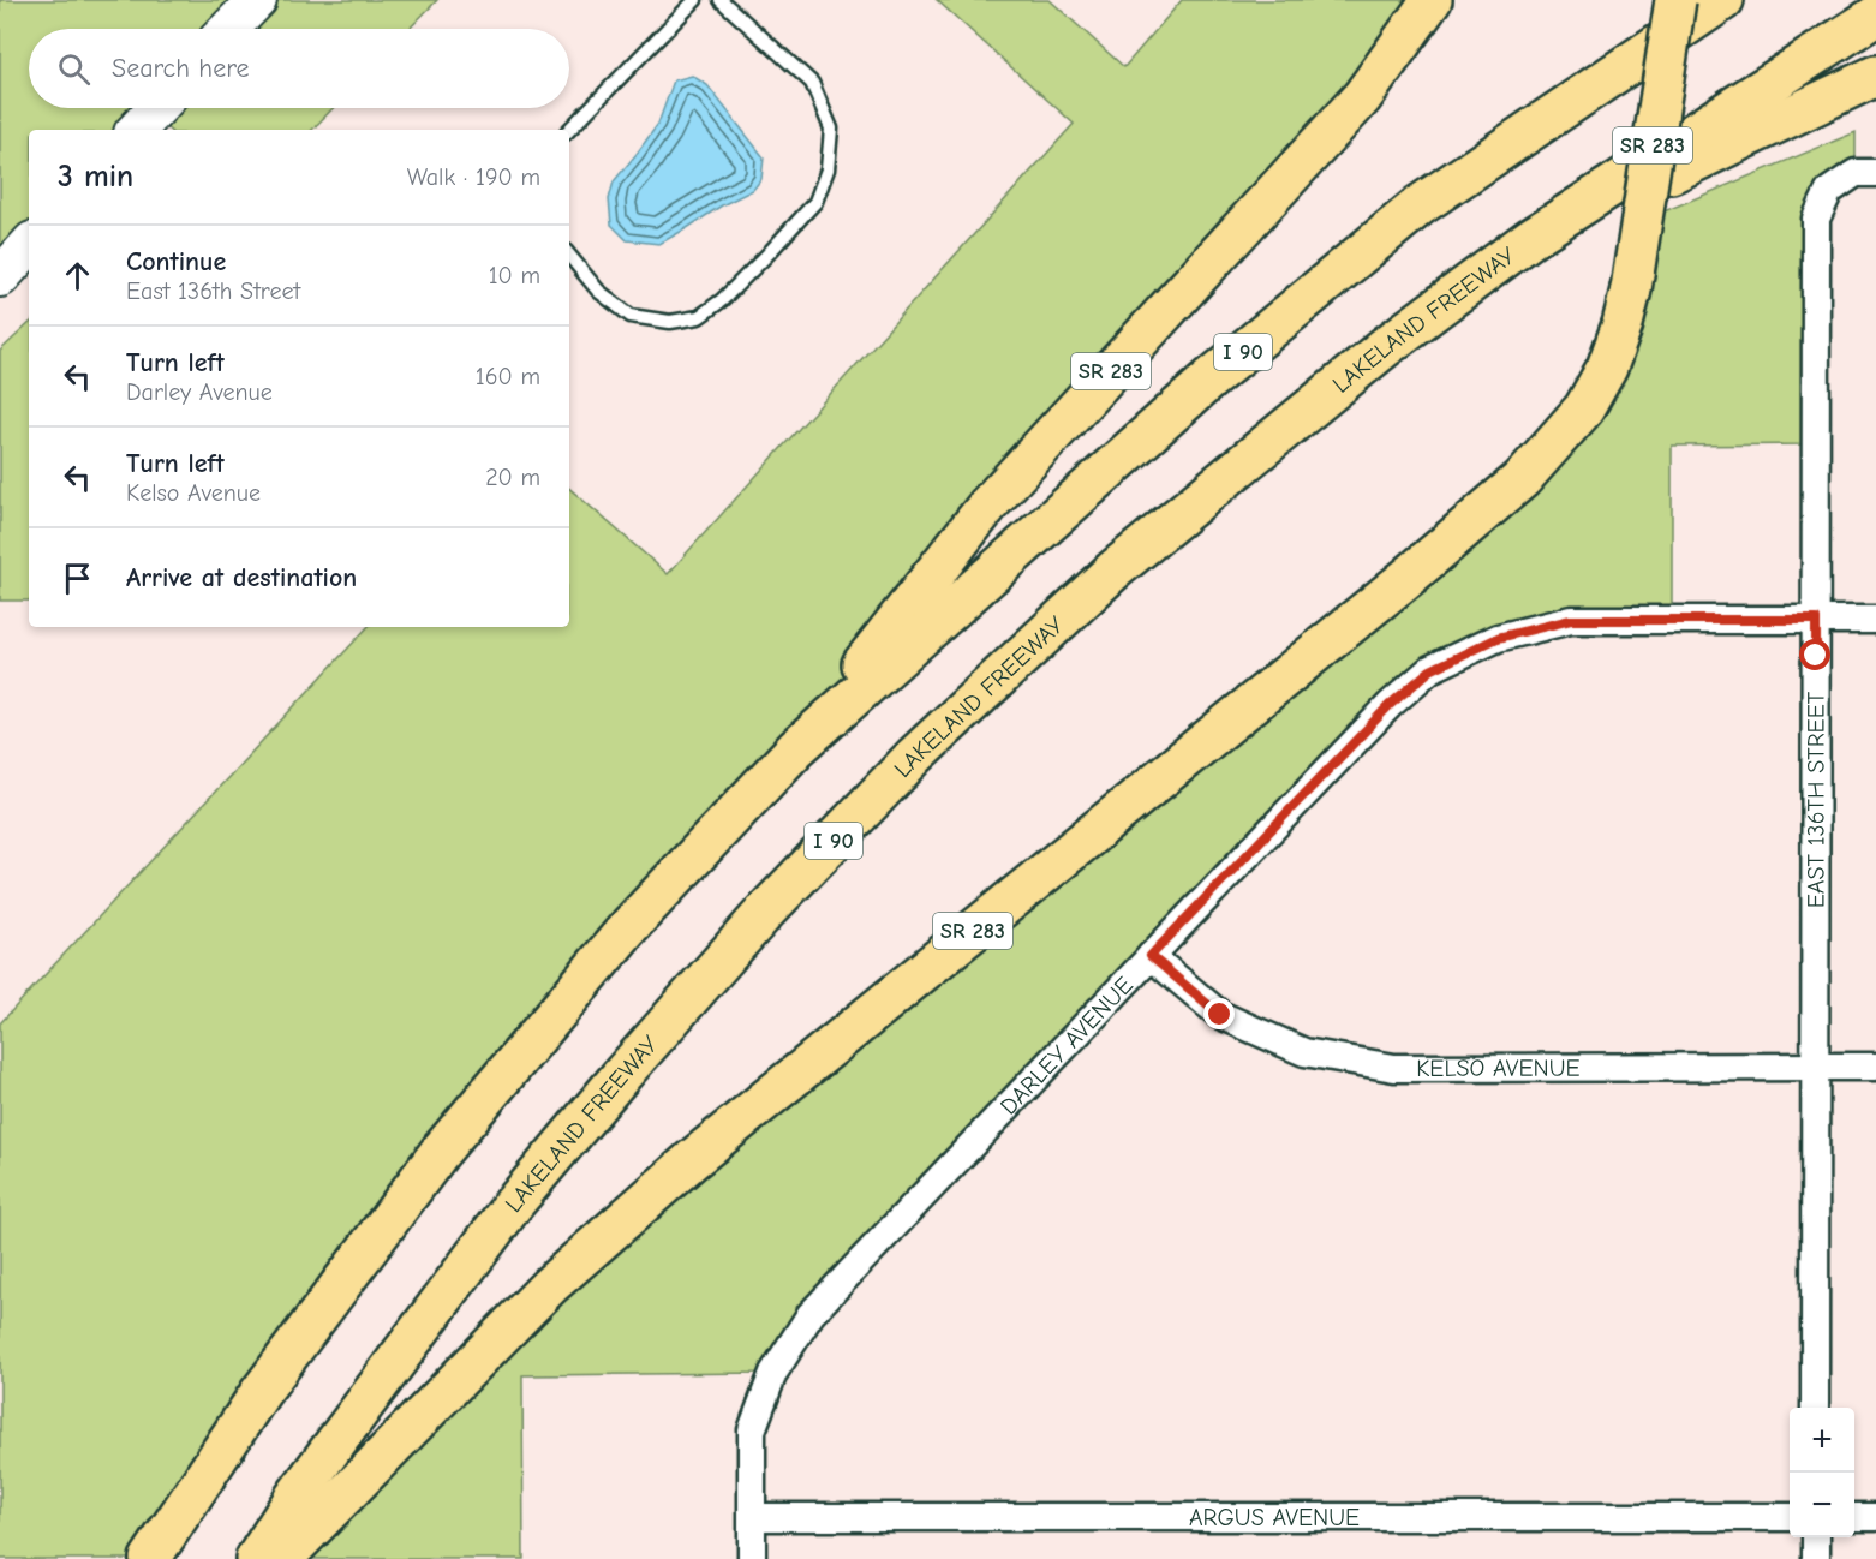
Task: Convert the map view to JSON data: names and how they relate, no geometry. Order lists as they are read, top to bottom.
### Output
{
  "streets": {
    "highway": ["SR 283", "LAKELAND FREEWAY", "I 90"],
    "street": [
      "EAST 136TH STREET",
      "DARLEY AVENUE",
      "KELSO AVENUE",
      "ARGUS AVENUE"
    ]
  },
  "crossings": [
    ["SR 283", "I 90"],
    ["EAST 136TH STREET", "DARLEY AVENUE"],
    ["EAST 136TH STREET", "KELSO AVENUE"],
    ["DARLEY AVENUE", "KELSO AVENUE"],
    ["DARLEY AVENUE", "ARGUS AVENUE"]
  ],
  "page": {
    "search": "Search here",
    "heading": ["3 min", "Walk · 190 m"],
    "list": [
      ["Continue", "East 136th Street", "10 m"],
      ["Turn left", "Darley Avenue", "160 m"],
      ["Turn left", "Kelso Avenue", "20 m"],
      "Arrive at destination"
    ],
    "map_buttons": ["+", "−"]
  }
}
